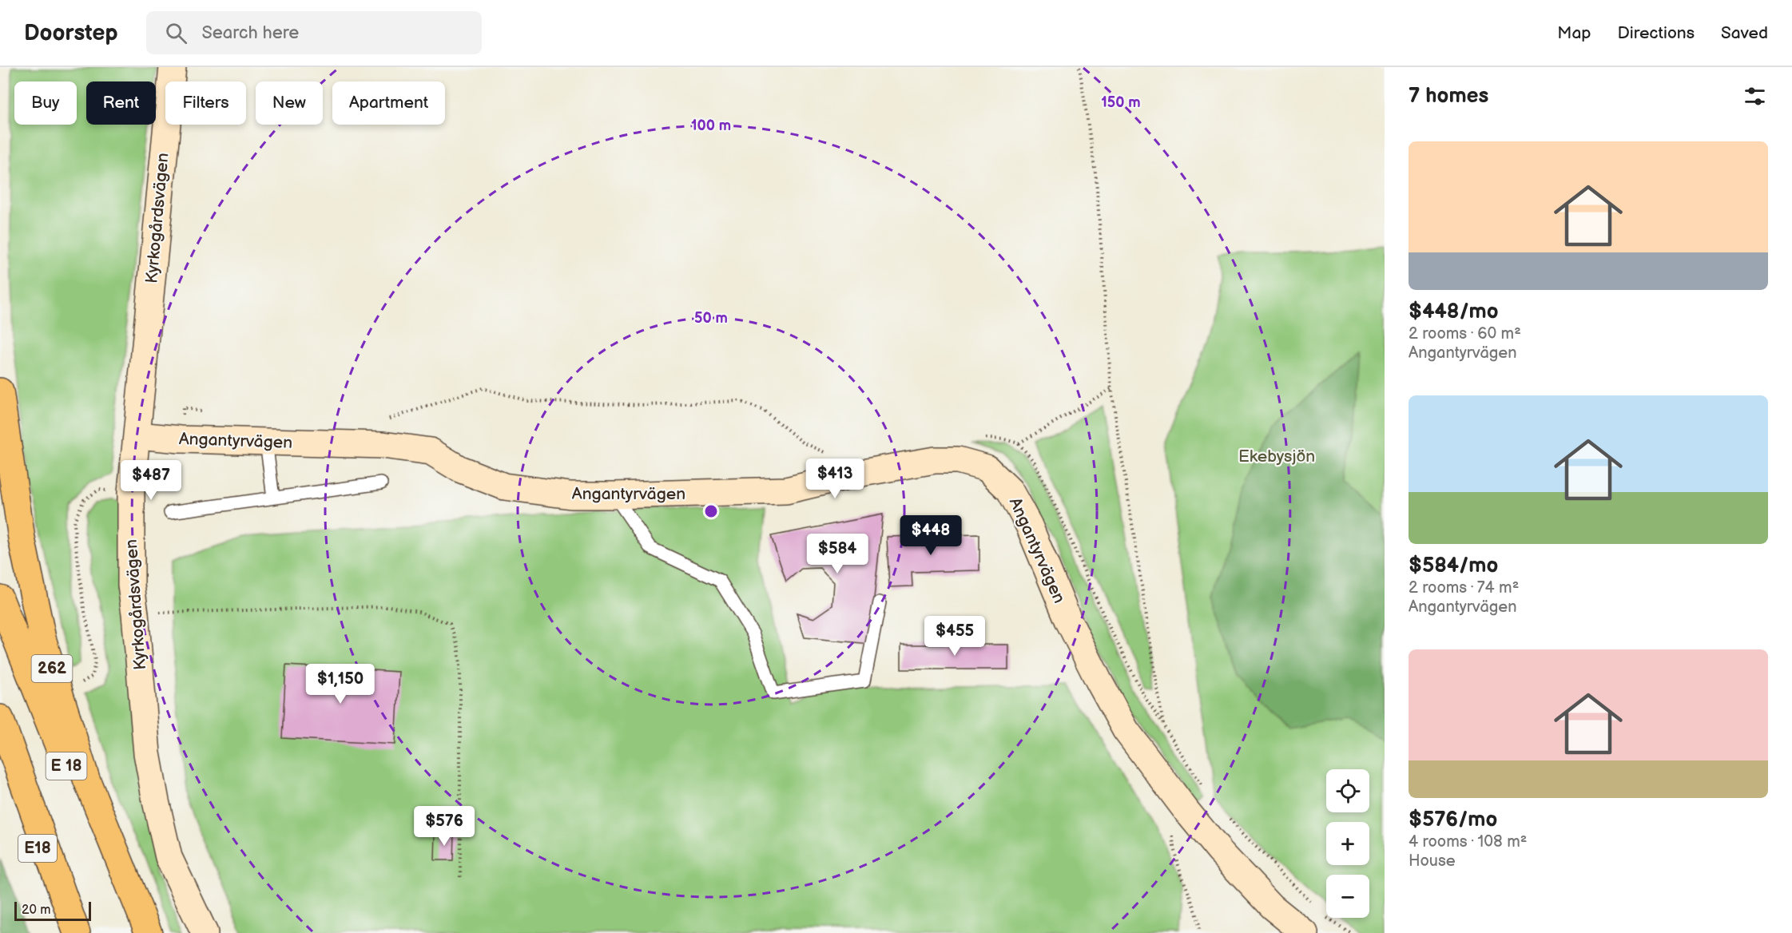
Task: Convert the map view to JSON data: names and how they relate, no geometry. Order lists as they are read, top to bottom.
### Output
{
  "streets": {
    "highway": ["262", "E 18", "E18"],
    "street": ["Kyrkogårdsvägen", "Angantyrvägen"]
  },
  "crossings": [
    ["Kyrkogårdsvägen", "Angantyrvägen"],
    ["E 18", "E18"]
  ],
  "parks": ["Ekebysjön"],
  "scale_bar": "20 m",
  "page": {
    "header": "Doorstep",
    "search": "Search here",
    "nav": ["Map", "Directions", "Saved"],
    "heading": "7 homes",
    "chip": [
      "Buy",
      "Rent",
      "Filters",
      "New",
      "Apartment"
    ],
    "list": [
      {
        "name": "$448/mo",
        "note": "2 rooms · 60 m² · Angantyrvägen"
      },
      {
        "name": "$584/mo",
        "note": "2 rooms · 74 m² · Angantyrvägen"
      },
      {
        "name": "$576/mo",
        "note": "4 rooms · 108 m² · House"
      }
    ],
    "price": [
      "$413",
      "$487",
      "$448",
      "$584",
      "$455",
      "$1,150",
      "$576"
    ],
    "map_buttons": ["+", "−"],
    "scale": "20 m"
  },
  "rings": ["150 m", "100 m", "50 m"]
}
